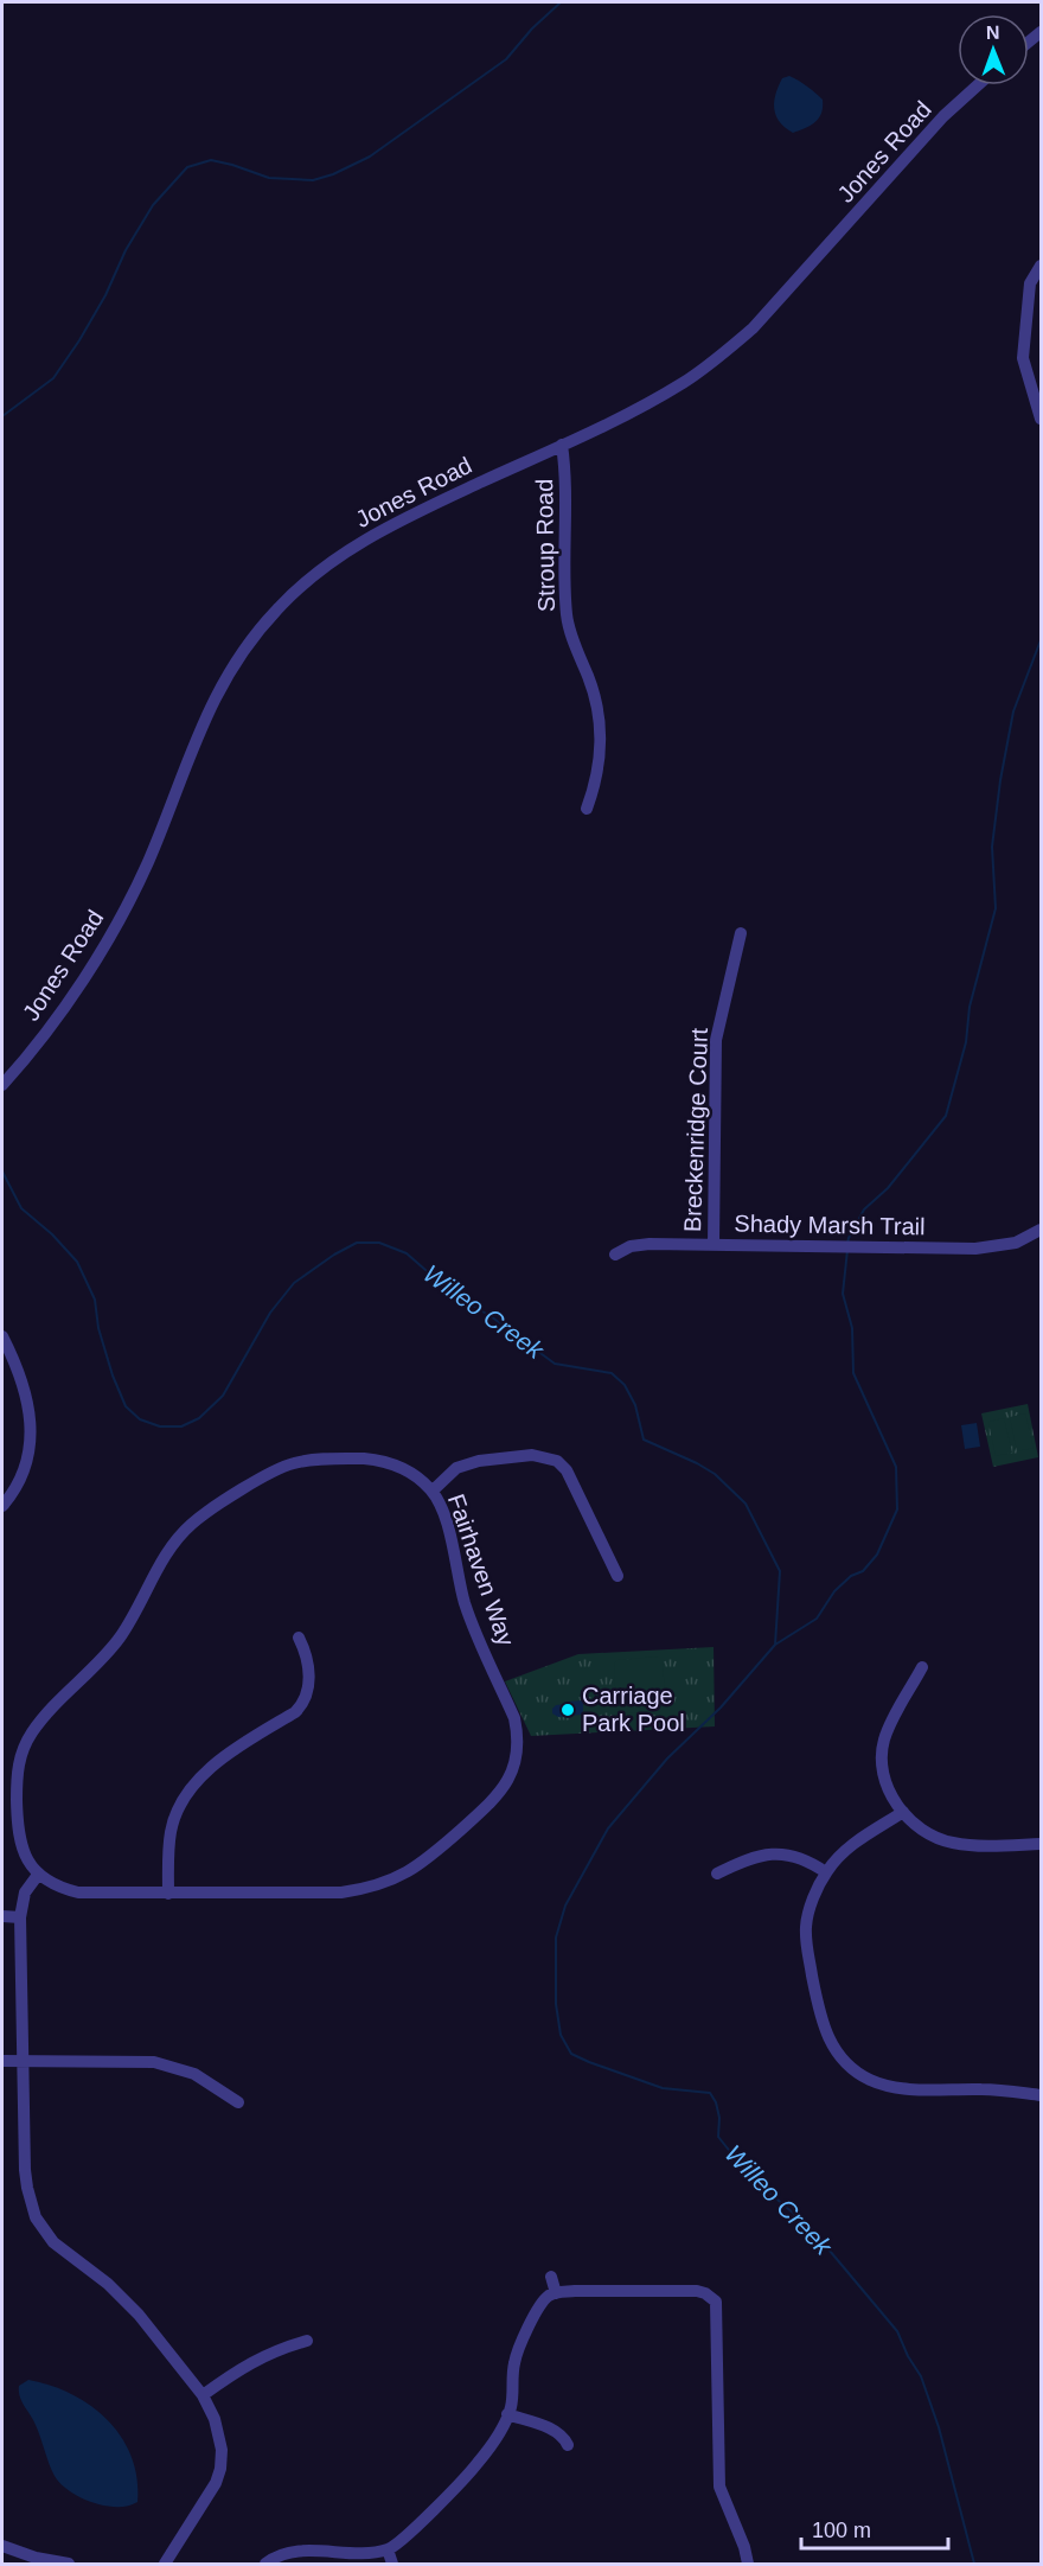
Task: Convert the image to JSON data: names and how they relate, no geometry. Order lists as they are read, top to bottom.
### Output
{
  "streets": {
    "street": [
      "Jones Road",
      "Stroup Road",
      "Breckenridge Court",
      "Shady Marsh Trail",
      "Fairhaven Way"
    ]
  },
  "crossings": [
    ["Jones Road", "Stroup Road"],
    ["Breckenridge Court", "Shady Marsh Trail"]
  ],
  "water": ["Willeo Creek"],
  "places": ["Carriage Park Pool"],
  "scale_bar": "100 m",
  "north": "top"
}
